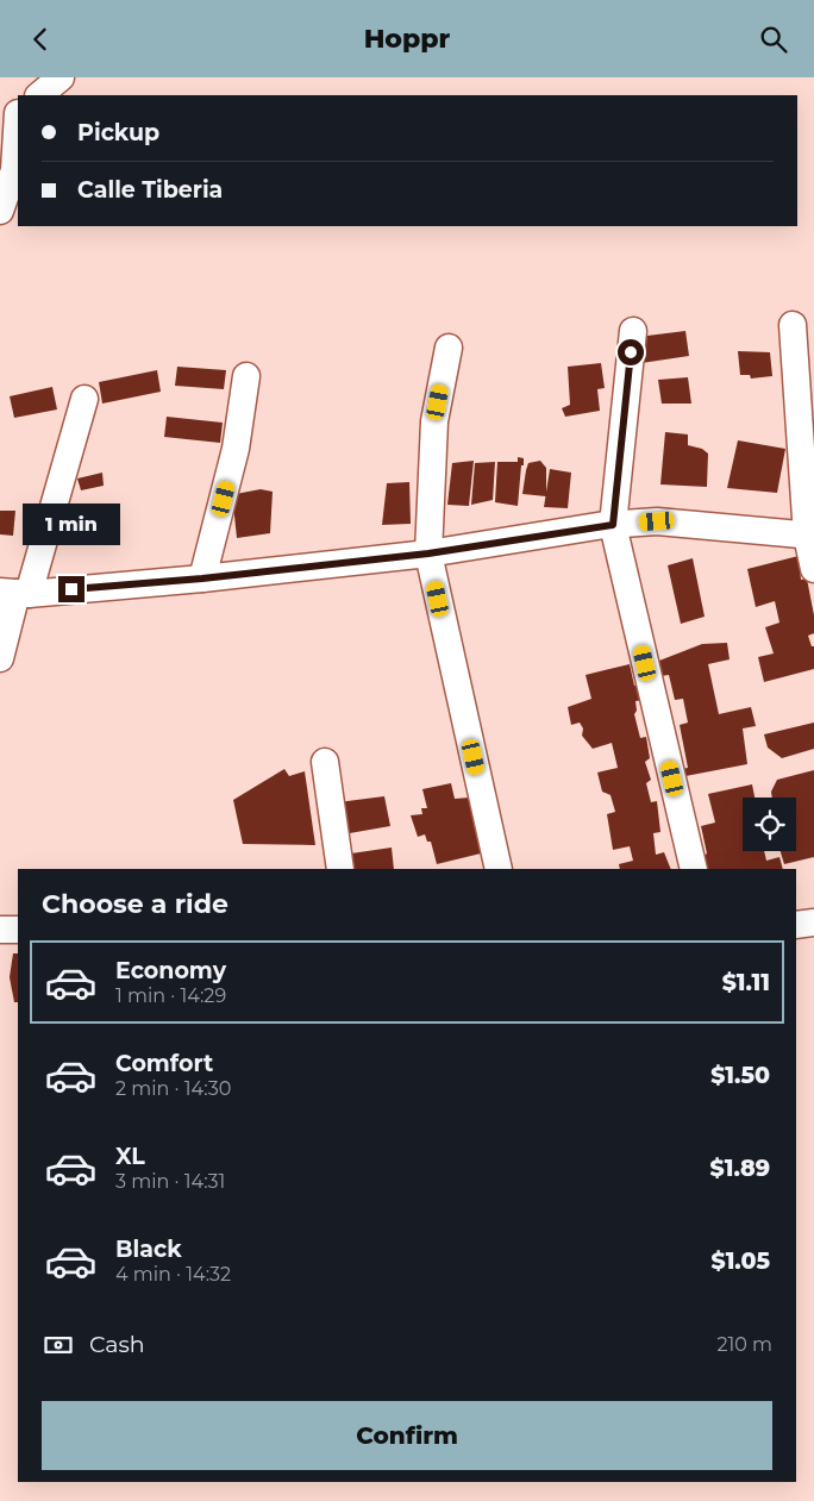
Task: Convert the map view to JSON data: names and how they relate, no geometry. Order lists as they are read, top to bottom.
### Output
{
  "page": {
    "header": "Hoppr",
    "banner": ["Pickup", "Calle Tiberia"],
    "bubble": "1 min",
    "heading": "Choose a ride",
    "list": [
      {
        "name": "Economy",
        "note": "1 min · 14:29",
        "value": "$1.11"
      },
      {
        "name": "Comfort",
        "note": "2 min · 14:30",
        "value": "$1.50"
      },
      {
        "name": "XL",
        "note": "3 min · 14:31",
        "value": "$1.89"
      },
      {
        "name": "Black",
        "note": "4 min · 14:32",
        "value": "$1.05"
      }
    ],
    "pay": ["Cash", "210 m"],
    "buttons": "Confirm"
  }
}
